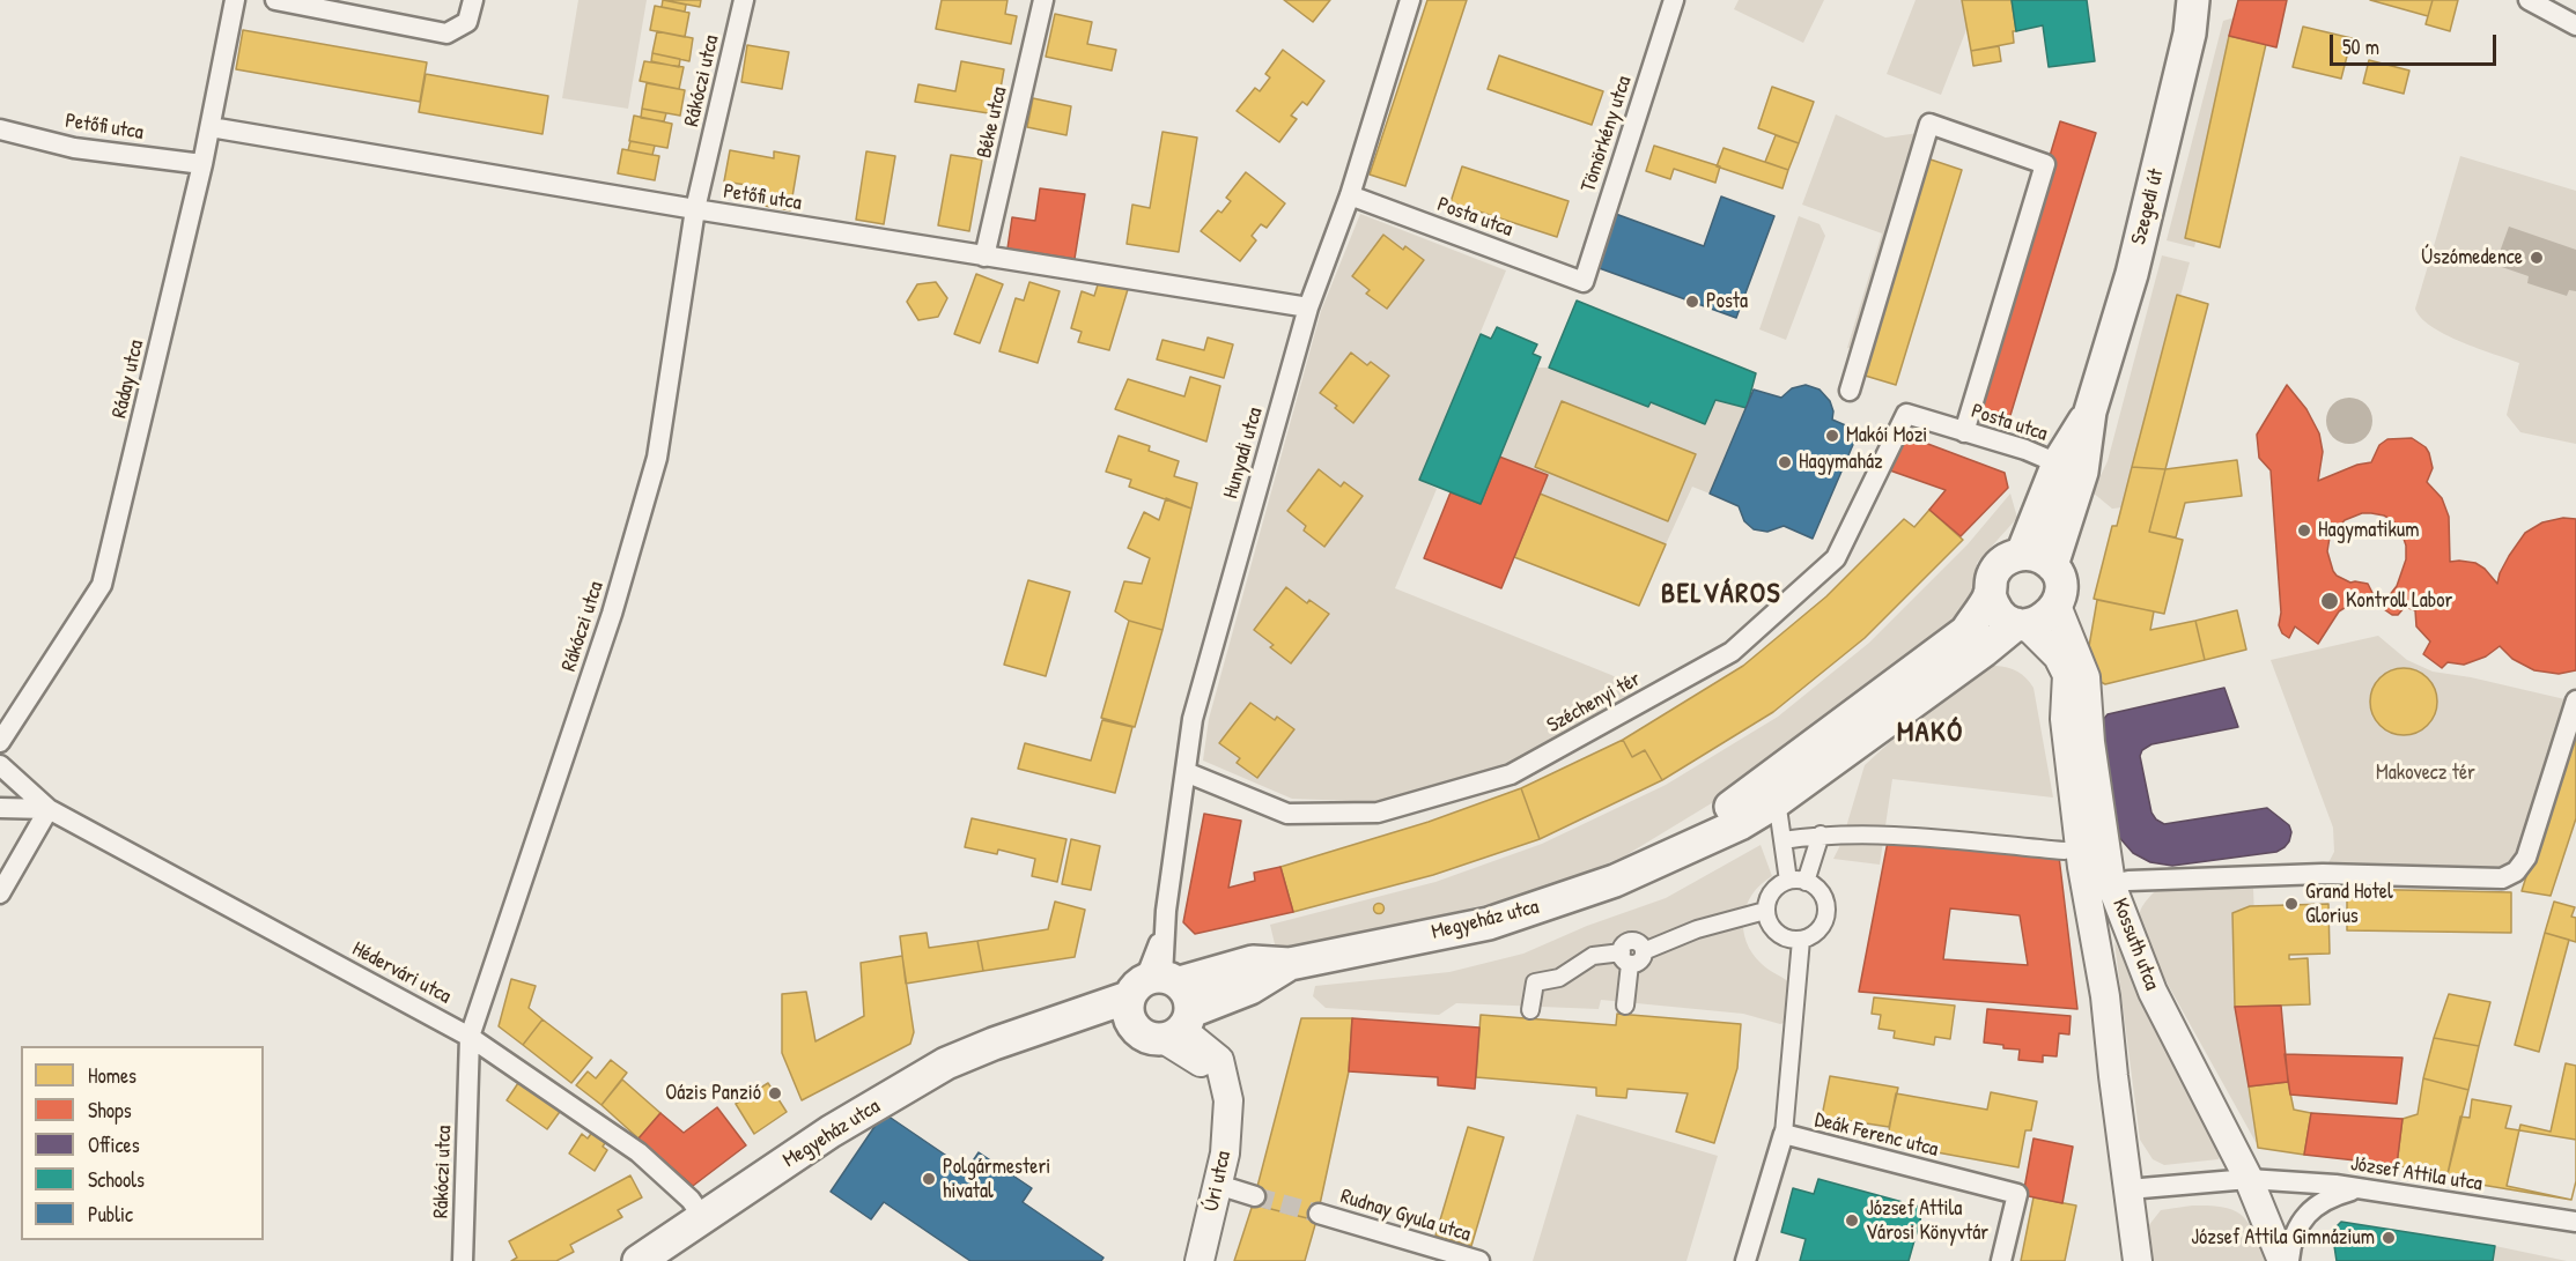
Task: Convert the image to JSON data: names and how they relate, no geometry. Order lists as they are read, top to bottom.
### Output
{
  "streets": {
    "main road": [
      "Szegedi út",
      "Megyeház utca",
      "Kossuth utca",
      "Úri utca"
    ],
    "street": [
      "Rákóczi utca",
      "Béke utca",
      "Petőfi utca",
      "Tömörkény utca",
      "Posta utca",
      "Ráday utca",
      "Hunyadi utca",
      "Széchenyi tér",
      "Hédervári utca",
      "Deák Ferenc utca",
      "József Attila utca",
      "Rudnay Gyula utca"
    ]
  },
  "crossings": [
    ["Rákóczi utca", "Petőfi utca"],
    ["Rákóczi utca", "Hédervári utca"],
    ["Béke utca", "Petőfi utca"],
    ["Petőfi utca", "Ráday utca"],
    ["Petőfi utca", "Hunyadi utca"],
    ["Tömörkény utca", "Posta utca"],
    ["Posta utca", "Hunyadi utca"],
    ["Posta utca", "Széchenyi tér"],
    ["Hunyadi utca", "Széchenyi tér"],
    ["Hunyadi utca", "Megyeház utca"],
    ["Megyeház utca", "Hédervári utca"],
    ["Kossuth utca", "József Attila utca"]
  ],
  "districts": ["BELVÁROS", "MAKÓ"],
  "parks": ["Makovecz tér"],
  "places": [
    "Úszómedence",
    "Posta",
    "Makói Mozi",
    "Hagymaház",
    "Hagymatikum",
    "Kontroll Labor",
    "Grand Hotel Glorius",
    "Oázis Panzió",
    "Polgármesteri hivatal",
    "József Attila Városi Könyvtár",
    "József Attila Gimnázium"
  ],
  "legend": [
    "Homes",
    "Shops",
    "Offices",
    "Schools",
    "Public"
  ],
  "scale_bar": "50 m"
}
